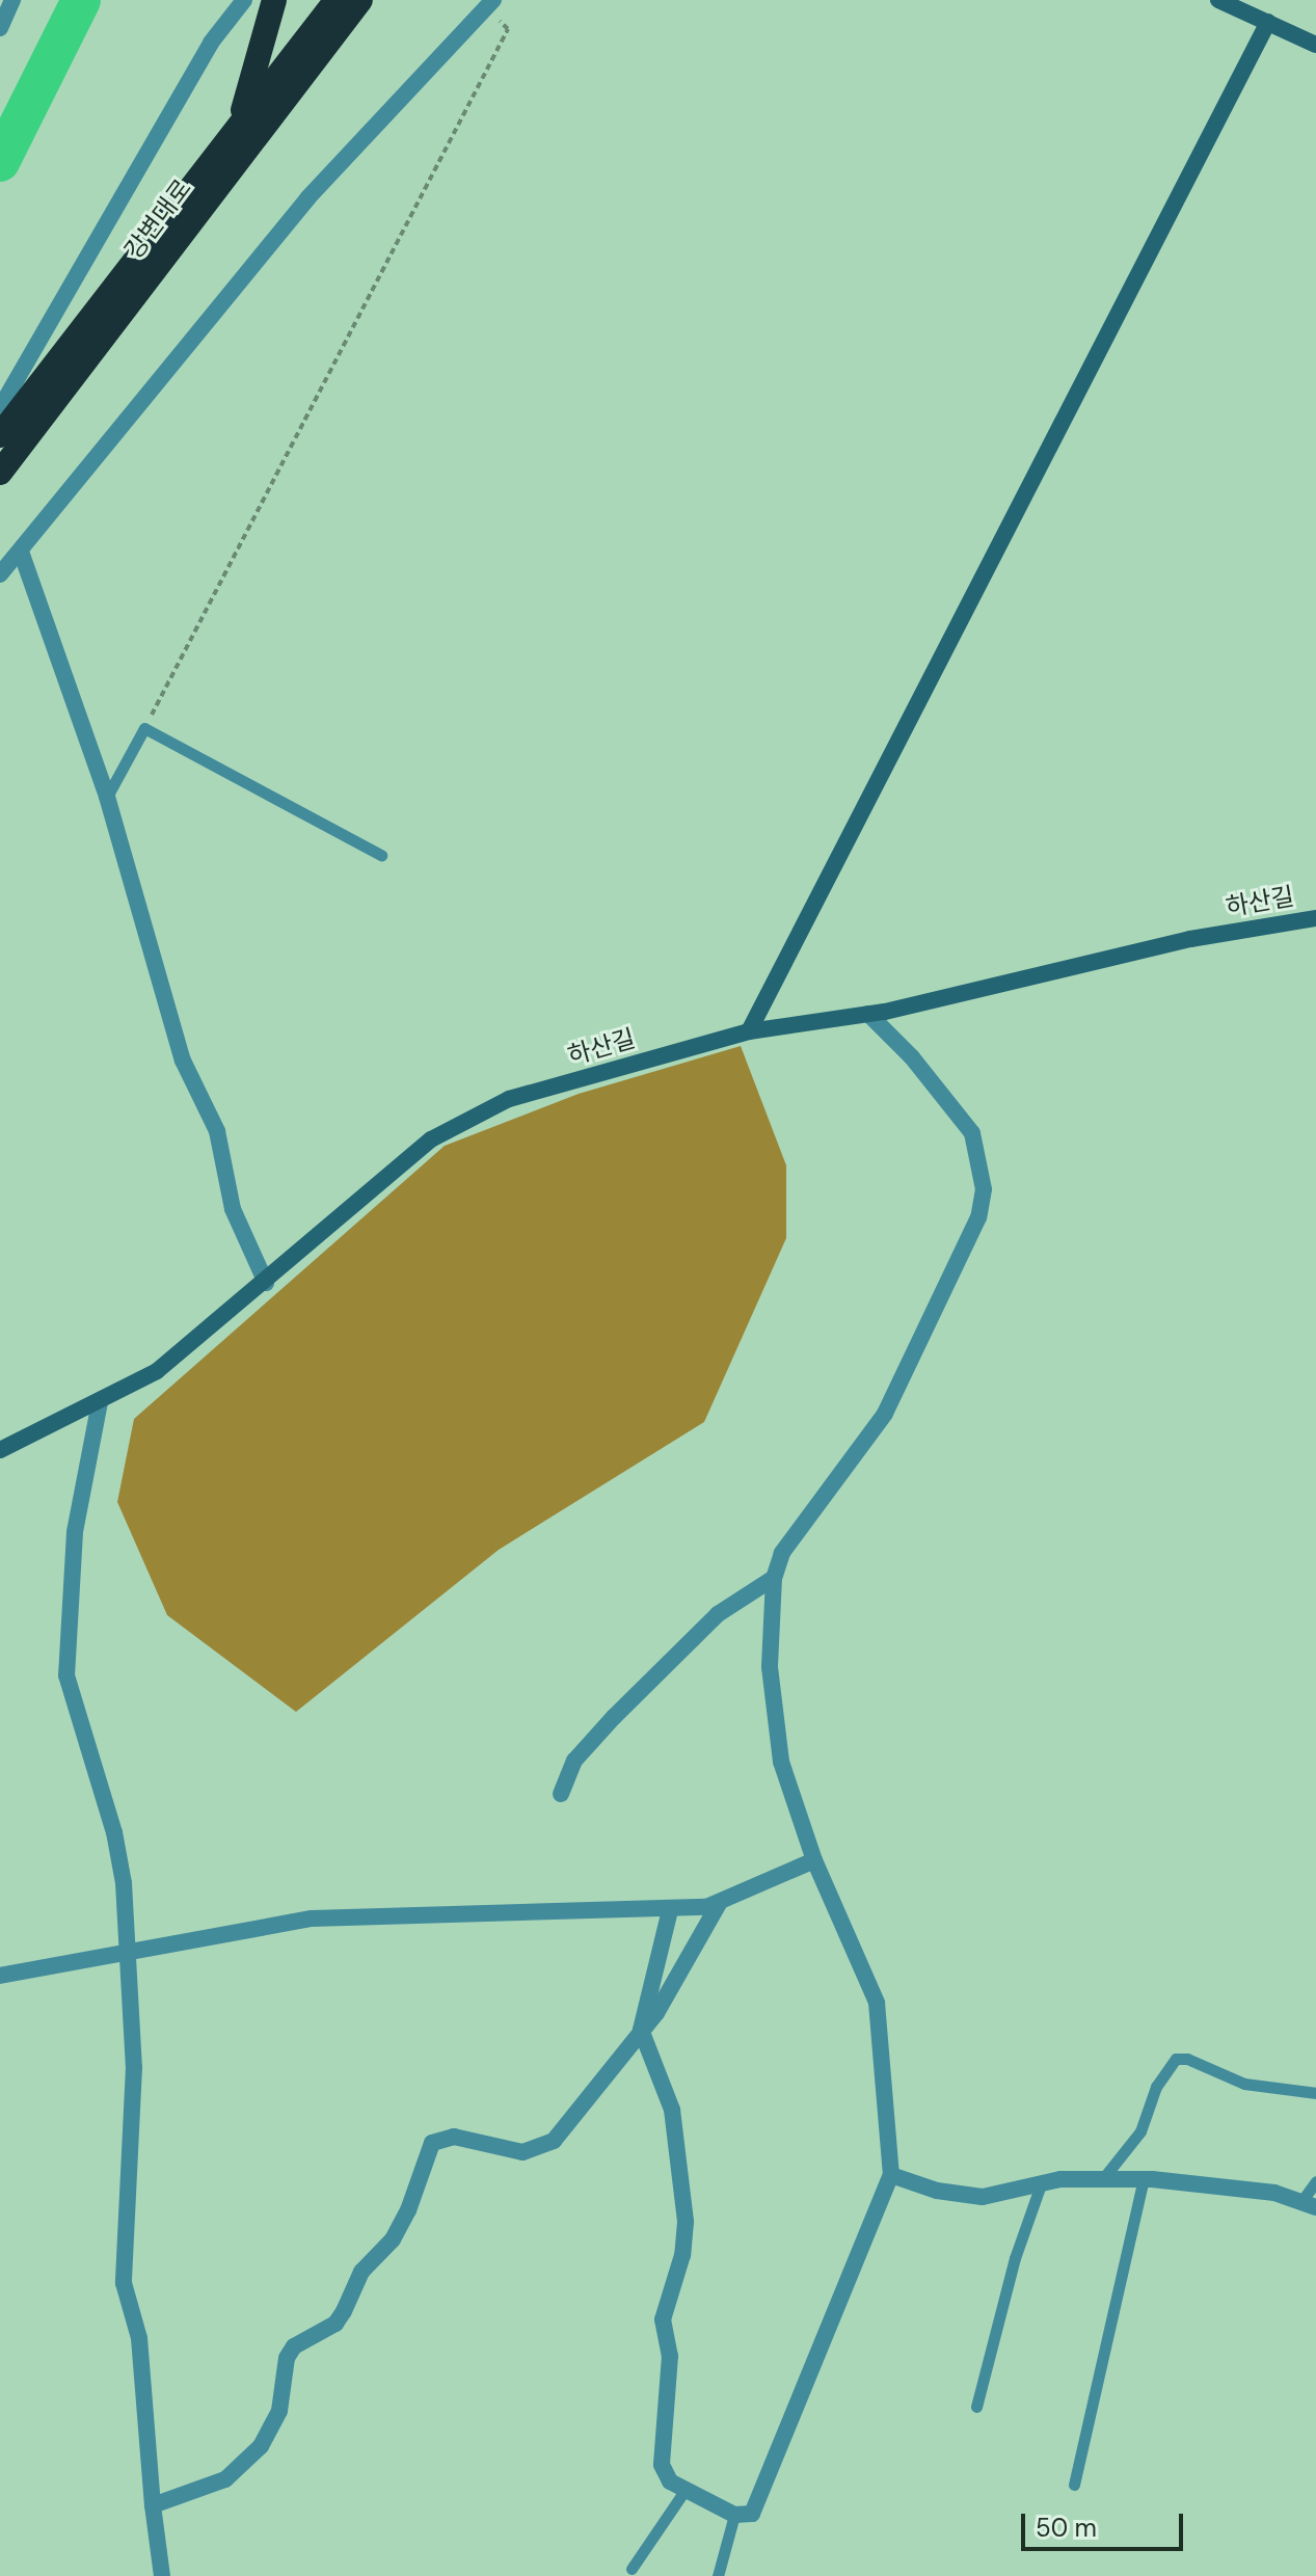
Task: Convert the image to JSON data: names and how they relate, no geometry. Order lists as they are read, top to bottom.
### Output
{
  "streets": {
    "highway": ["강변대로"],
    "street": ["하산길"]
  },
  "scale_bar": "50 m"
}
